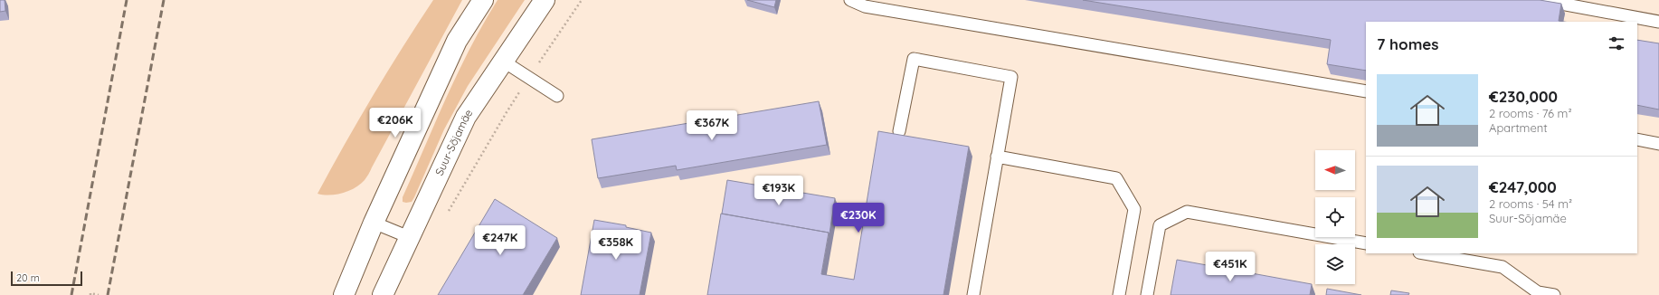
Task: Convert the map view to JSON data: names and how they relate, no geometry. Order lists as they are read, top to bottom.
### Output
{
  "streets": {
    "main road": ["Suur-Sõjamäe"]
  },
  "scale_bar": "20 m",
  "north": "left",
  "page": {
    "heading": "7 homes",
    "list": [
      {
        "name": "€230,000",
        "note": "2 rooms · 76 m² · Apartment"
      },
      {
        "name": "€247,000",
        "note": "2 rooms · 54 m² · Suur-Sõjamäe"
      }
    ],
    "price": [
      "€206K",
      "€367K",
      "€193K",
      "€230K",
      "€247K",
      "€358K",
      "€451K"
    ],
    "scale": "20 m"
  }
}
